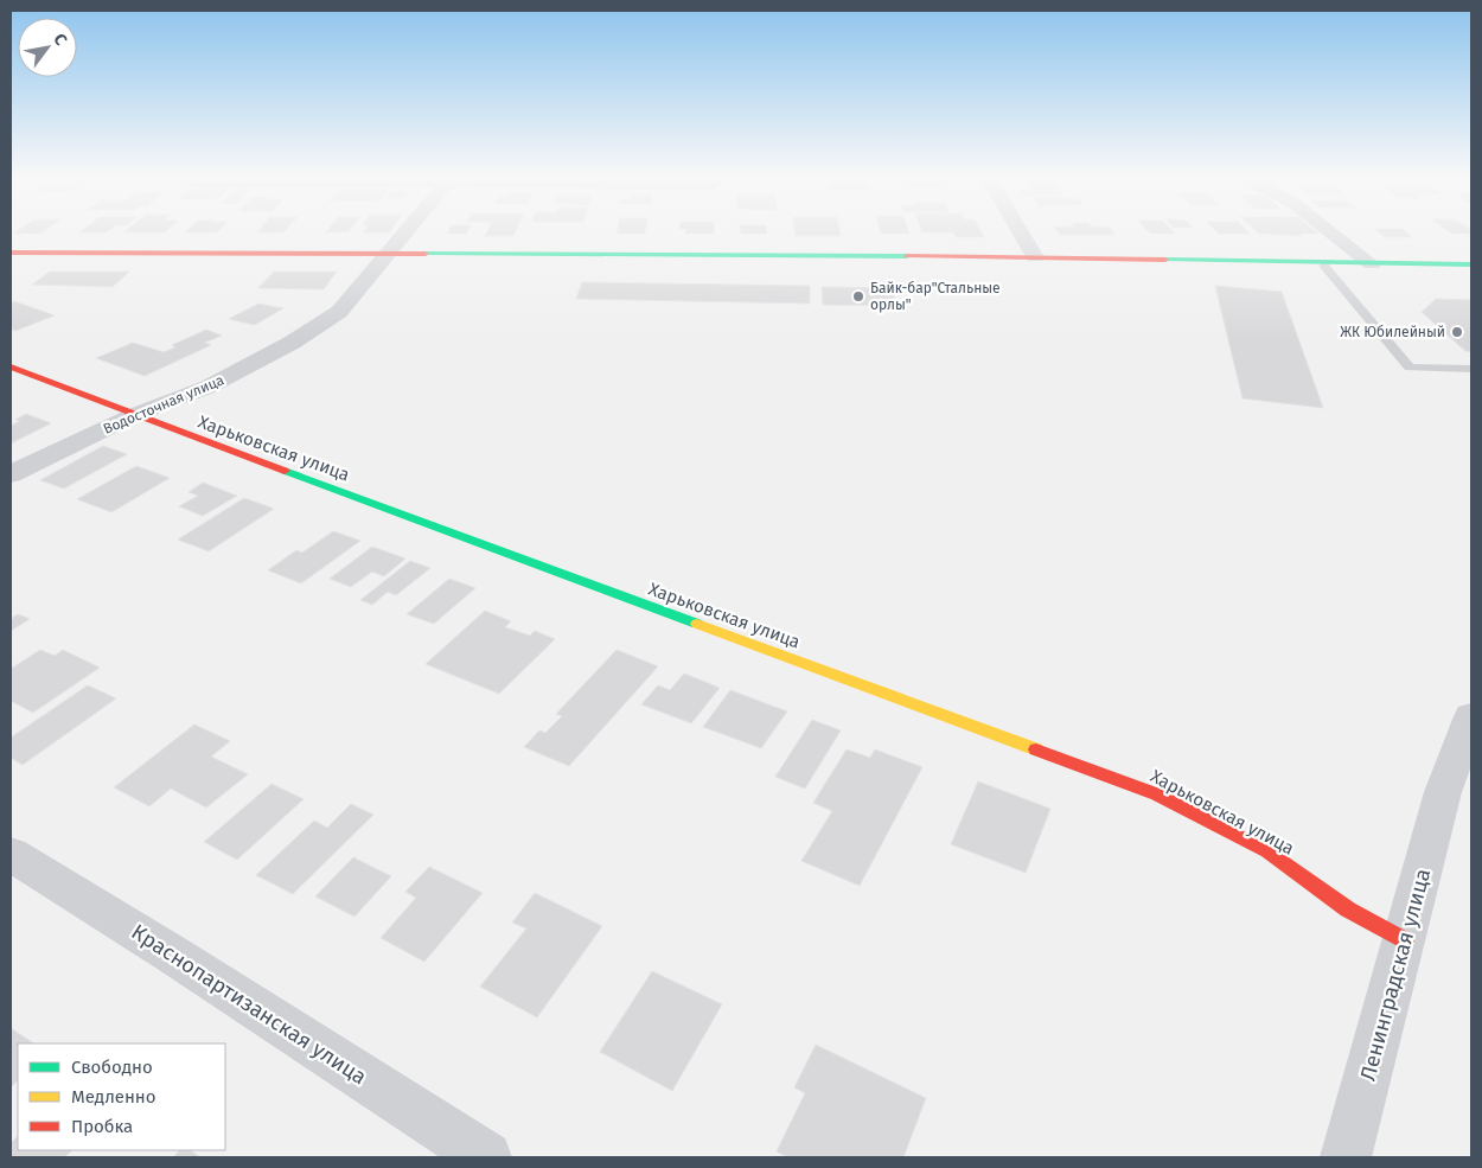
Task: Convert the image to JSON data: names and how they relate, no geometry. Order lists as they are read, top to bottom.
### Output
{
  "streets": {
    "street": [
      "Водосточная улица",
      "Харьковская улица",
      "Ленинградская улица",
      "Краснопартизанская улица"
    ]
  },
  "crossings": [
    ["Водосточная улица", "Харьковская улица"],
    ["Харьковская улица", "Ленинградская улица"]
  ],
  "places": ["Байк-бар\"Стальные орлы\"", "ЖК Юбилейный"],
  "legend": ["Свободно", "Медленно", "Пробка"],
  "north": "top right"
}
